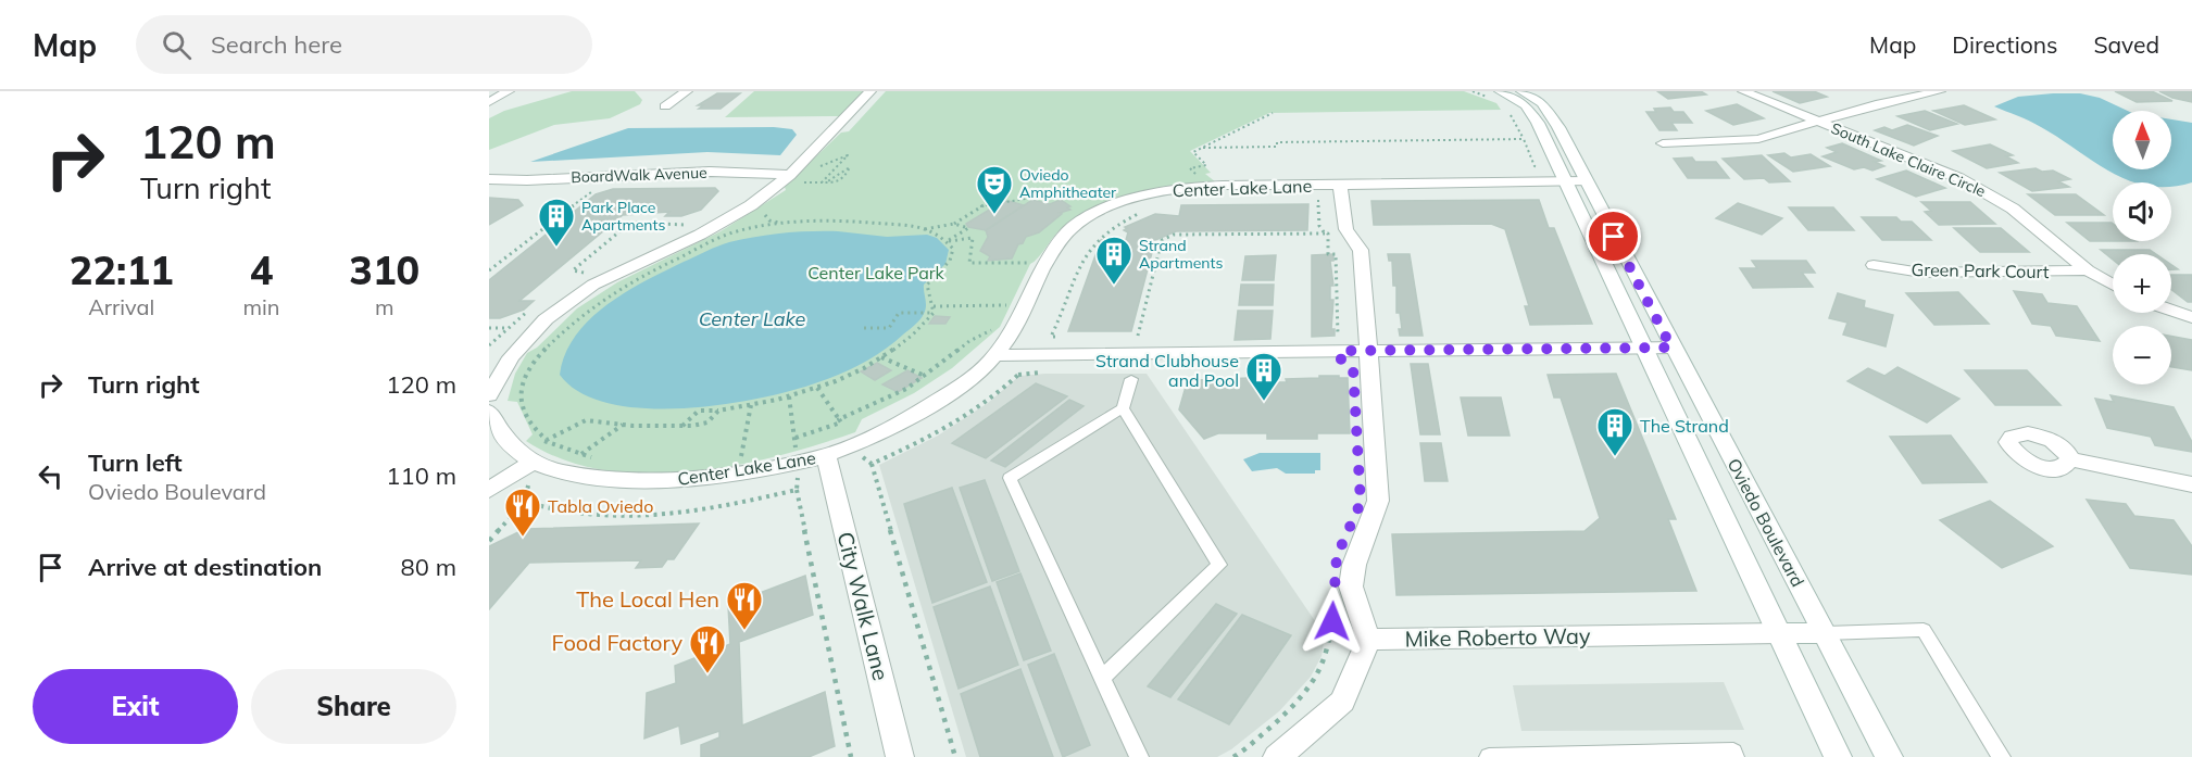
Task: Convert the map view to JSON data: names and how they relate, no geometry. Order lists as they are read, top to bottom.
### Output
{
  "streets": {
    "street": [
      "South Lake Claire Circle",
      "BoardWalk Avenue",
      "Center Lake Lane",
      "Green Park Court",
      "Oviedo Boulevard",
      "City Walk Lane",
      "Mike Roberto Way"
    ]
  },
  "crossings": [
    ["South Lake Claire Circle", "Green Park Court"],
    ["Center Lake Lane", "Oviedo Boulevard"],
    ["Center Lake Lane", "City Walk Lane"],
    ["Oviedo Boulevard", "Mike Roberto Way"]
  ],
  "water": ["Center Lake"],
  "parks": ["Center Lake Park"],
  "places": {
    "theatre": ["Oviedo Amphitheater"],
    "building": [
      "Park Place Apartments",
      "Strand Apartments",
      "Strand Clubhouse and Pool",
      "The Strand"
    ],
    "restaurant": ["Tabla Oviedo", "The Local Hen", "Food Factory"]
  },
  "north": "top",
  "page": {
    "header": "Map",
    "search": "Search here",
    "nav": ["Map", "Directions", "Saved"],
    "turn": ["120 m", "Turn right"],
    "map_buttons": ["+", "−"],
    "eta": [
      "22:11",
      "Arrival",
      "4",
      "min",
      "310",
      "m"
    ],
    "list": [
      {
        "name": "Turn right",
        "value": "120 m"
      },
      {
        "name": "Turn left",
        "note": "Oviedo Boulevard",
        "value": "110 m"
      },
      {
        "name": "Arrive at destination",
        "value": "80 m"
      }
    ],
    "buttons": ["Exit", "Share"]
  }
}
